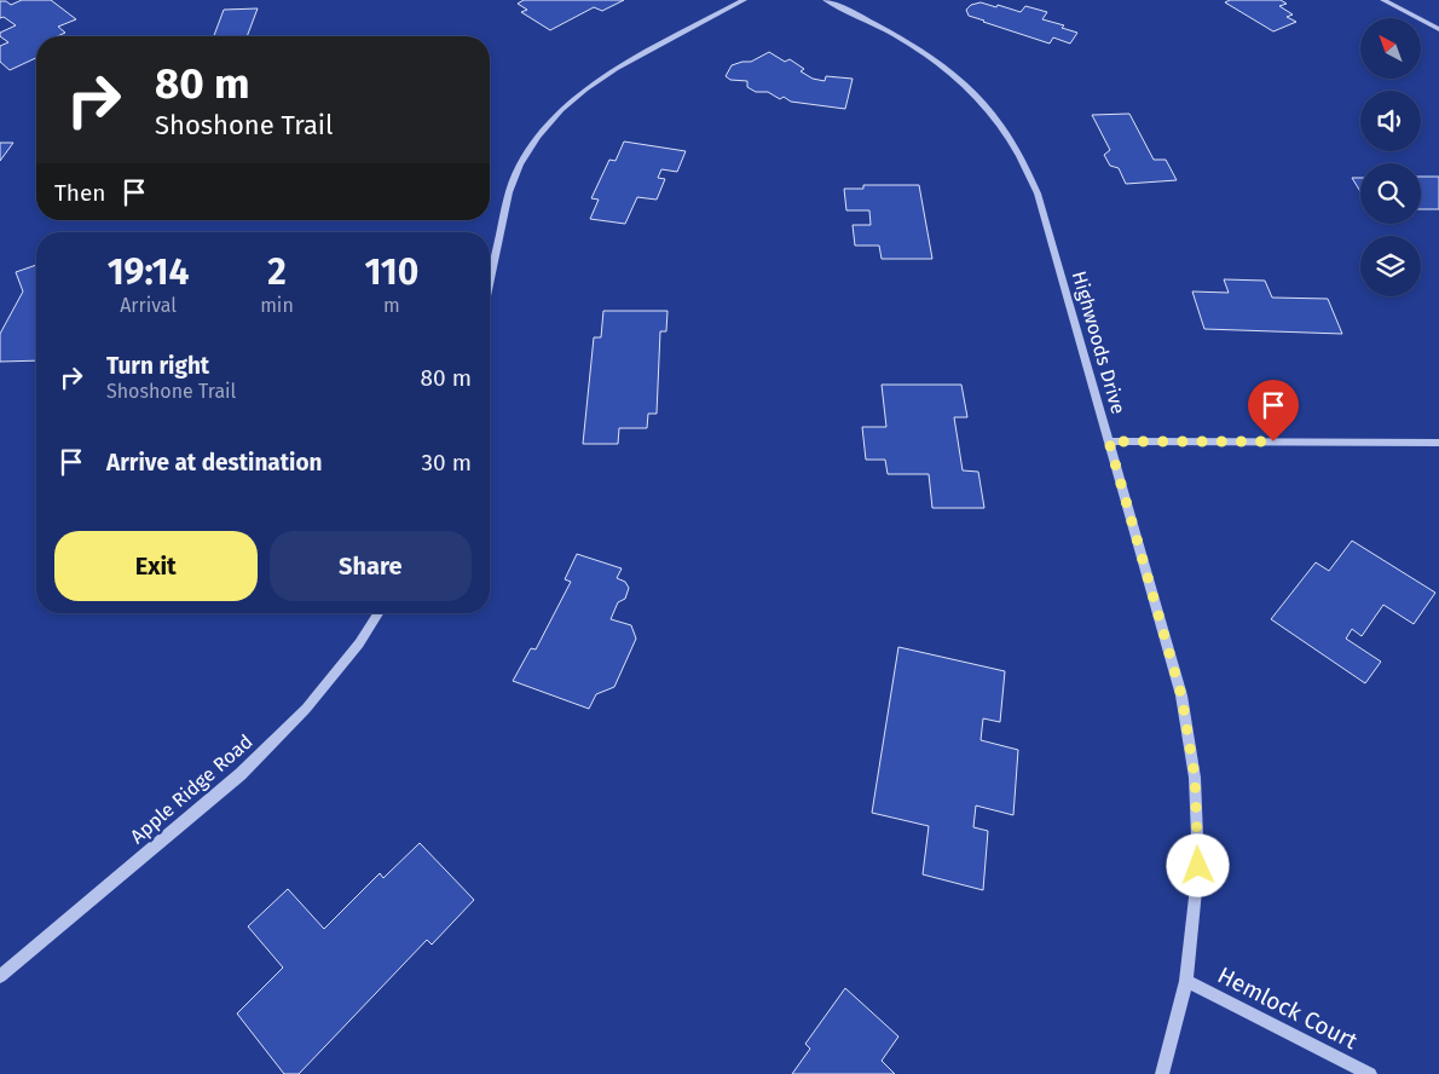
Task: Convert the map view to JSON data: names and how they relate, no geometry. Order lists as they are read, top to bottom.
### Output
{
  "streets": {
    "street": ["Highwoods Drive", "Apple Ridge Road", "Hemlock Court"]
  },
  "crossings": [
    ["Highwoods Drive", "Hemlock Court"]
  ],
  "north": "top left",
  "page": {
    "turn": ["80 m", "Shoshone Trail"],
    "then": "Then",
    "eta": [
      "19:14",
      "Arrival",
      "2",
      "min",
      "110",
      "m"
    ],
    "list": [
      {
        "name": "Turn right",
        "note": "Shoshone Trail",
        "value": "80 m"
      },
      {
        "name": "Arrive at destination",
        "value": "30 m"
      }
    ],
    "buttons": ["Exit", "Share"]
  }
}
